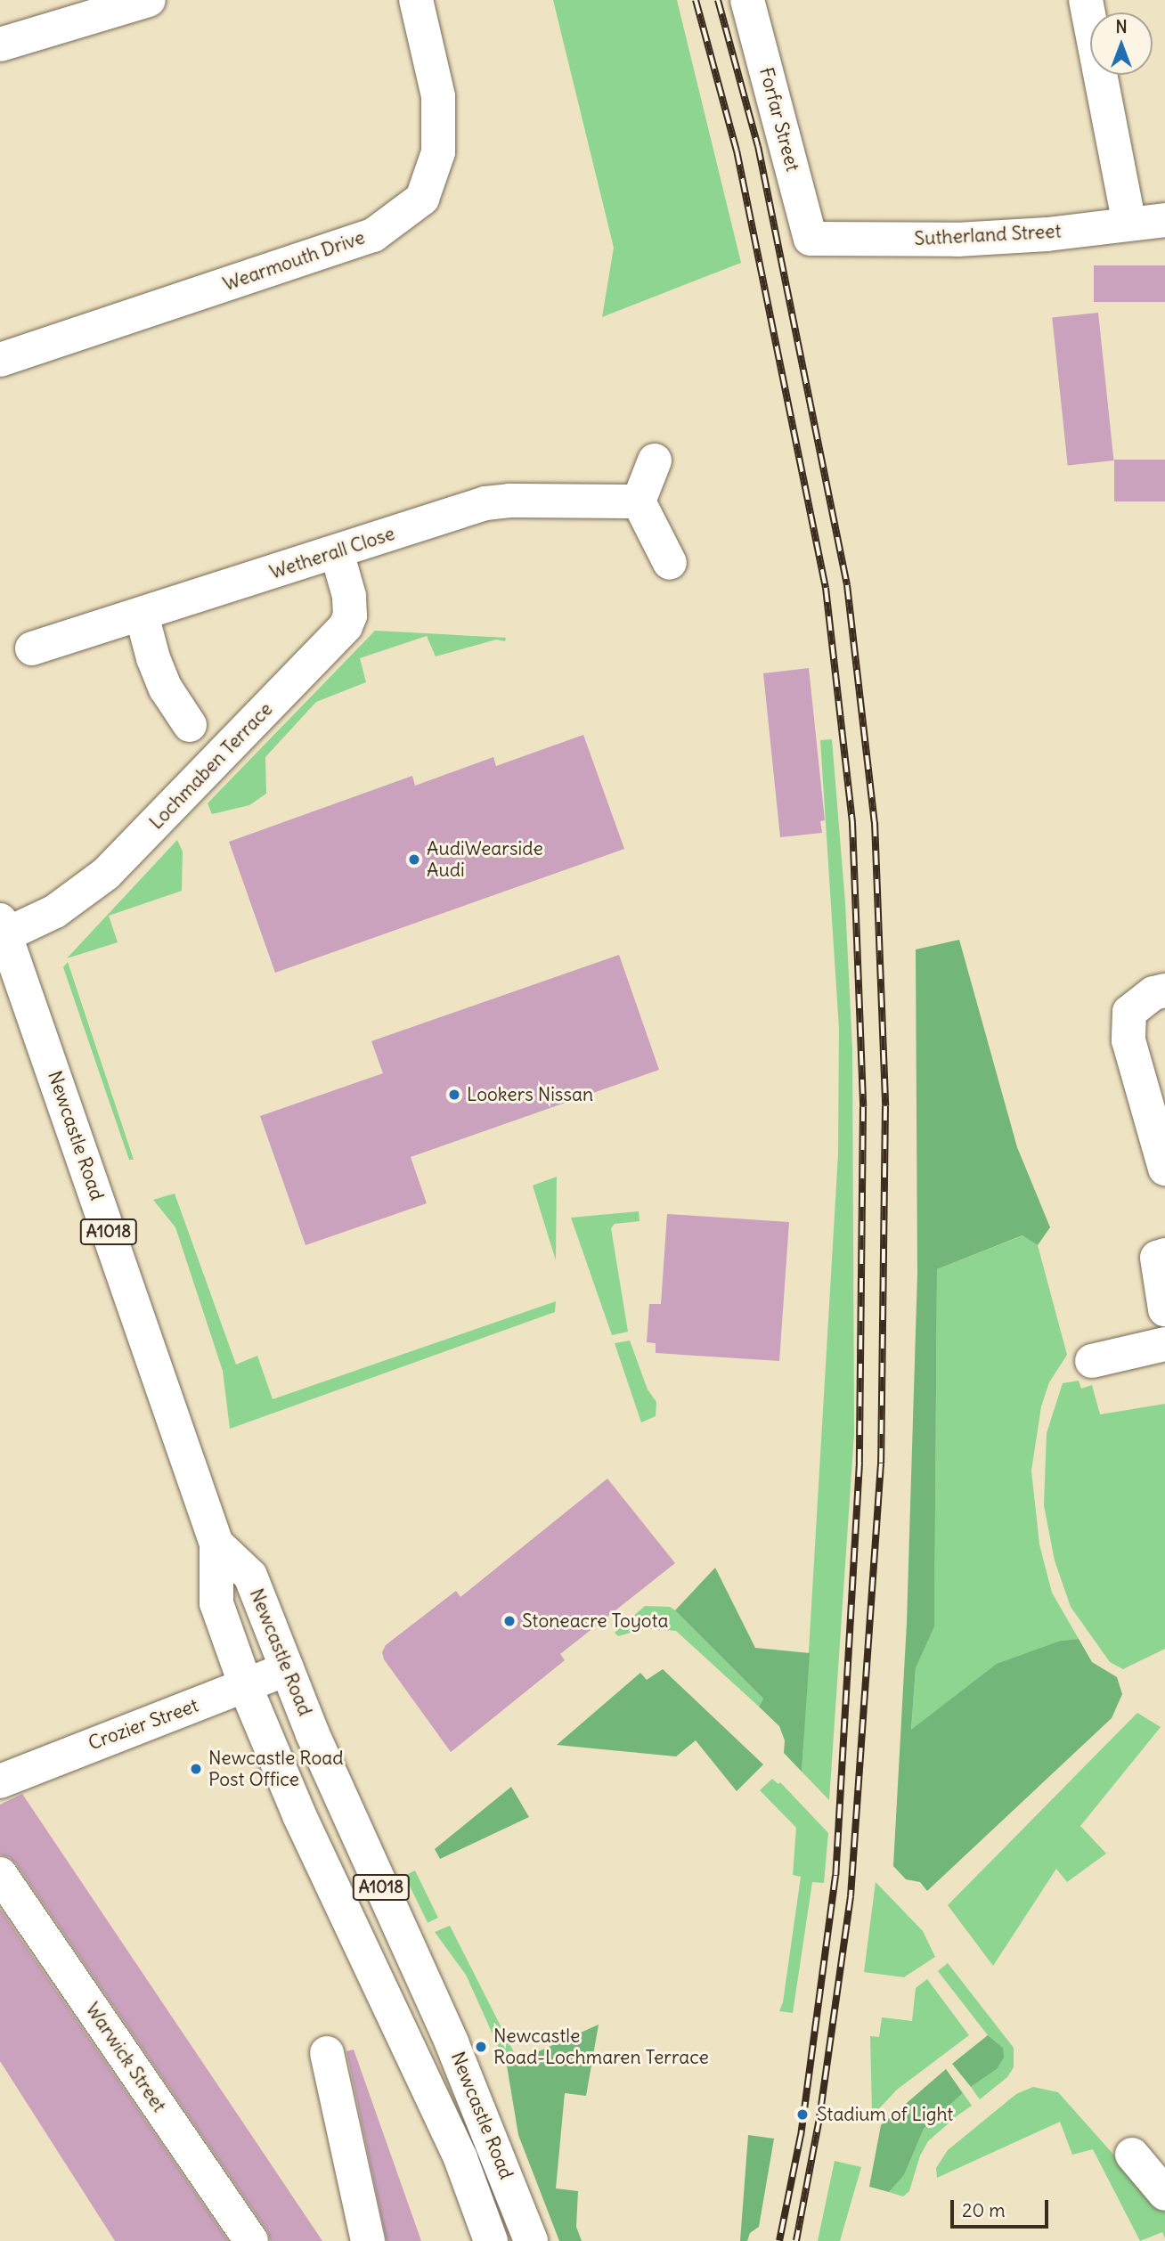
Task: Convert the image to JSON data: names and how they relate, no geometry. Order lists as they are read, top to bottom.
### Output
{
  "streets": {
    "main road": [
      "Forfar Street",
      "Sutherland Street",
      "Wearmouth Drive",
      "Wetherall Close",
      "Lochmaben Terrace",
      "Newcastle Road",
      "A1018",
      "Crozier Street",
      "Warwick Street"
    ]
  },
  "crossings": [
    ["Forfar Street", "Sutherland Street"],
    ["Wetherall Close", "Lochmaben Terrace"],
    ["Lochmaben Terrace", "Newcastle Road"],
    ["Newcastle Road", "A1018"],
    ["Newcastle Road", "Crozier Street"],
    ["A1018", "Crozier Street"]
  ],
  "places": [
    "AudiWearside Audi",
    "Lookers Nissan",
    "Stoneacre Toyota",
    "Newcastle Road Post Office",
    "Newcastle Road-Lochmaren Terrace",
    "Stadium of Light"
  ],
  "scale_bar": "20 m",
  "north": "top"
}
